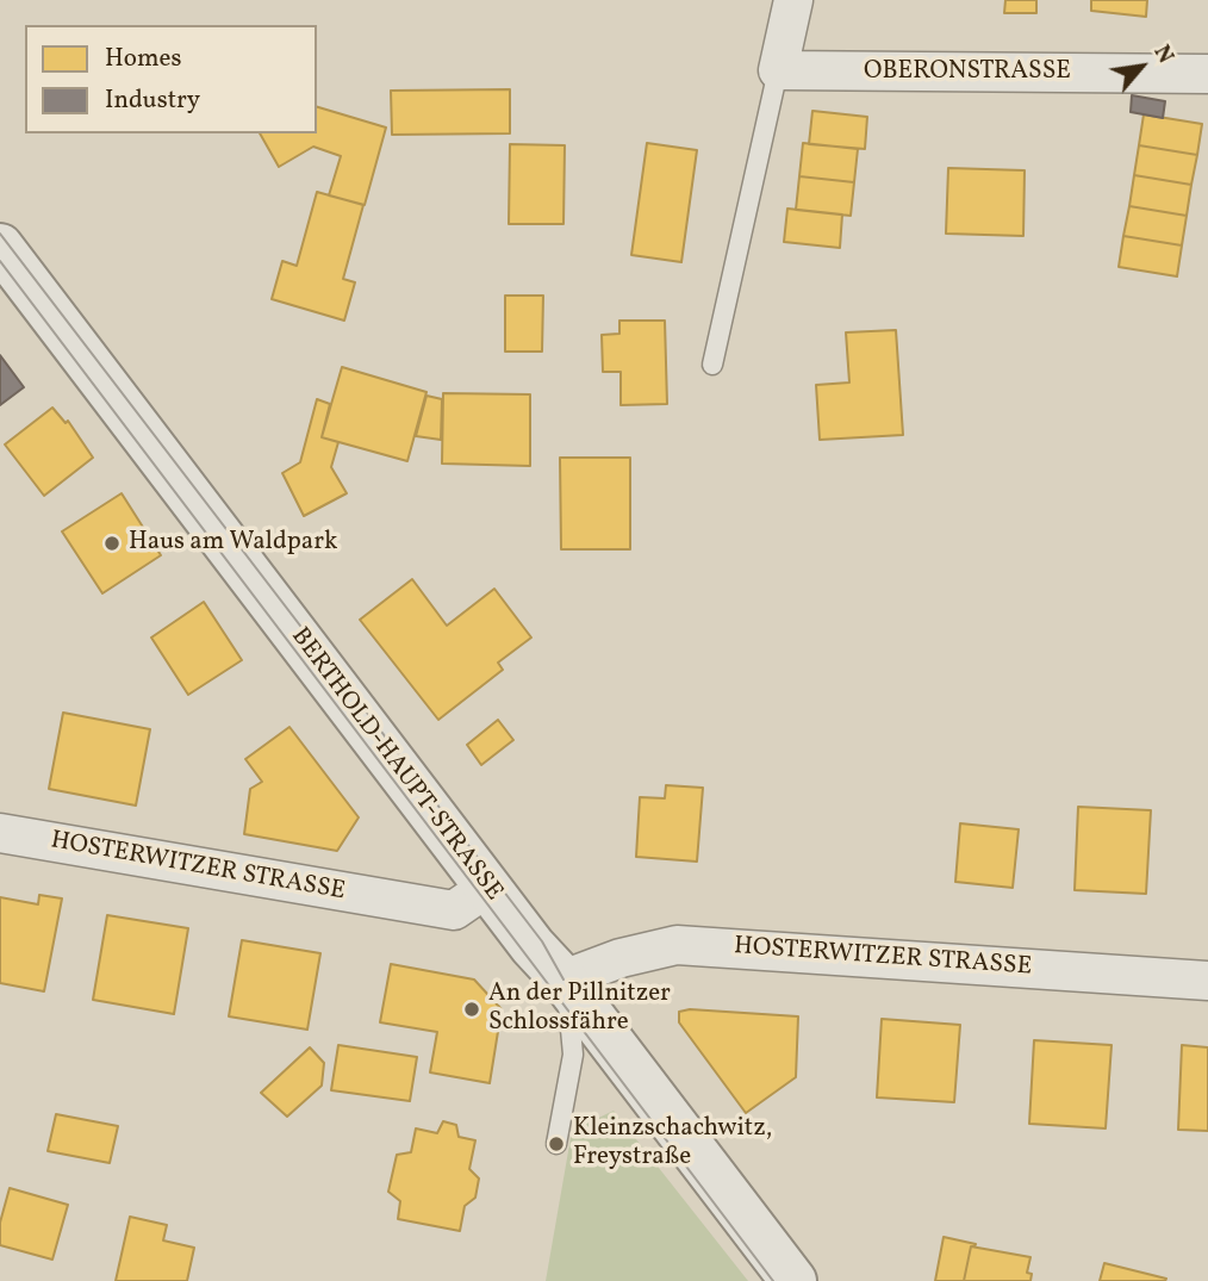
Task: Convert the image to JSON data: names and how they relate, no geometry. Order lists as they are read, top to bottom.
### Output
{
  "streets": {
    "street": ["OBERONSTRASSE", "BERTHOLD-HAUPT-STRASSE", "HOSTERWITZER STRASSE"]
  },
  "crossings": [
    ["BERTHOLD-HAUPT-STRASSE", "HOSTERWITZER STRASSE"]
  ],
  "places": ["Haus am Waldpark", "An der Pillnitzer Schlossfähre", "Kleinzschachwitz, Freystraße"],
  "legend": ["Homes", "Industry"],
  "north": "top right"
}
